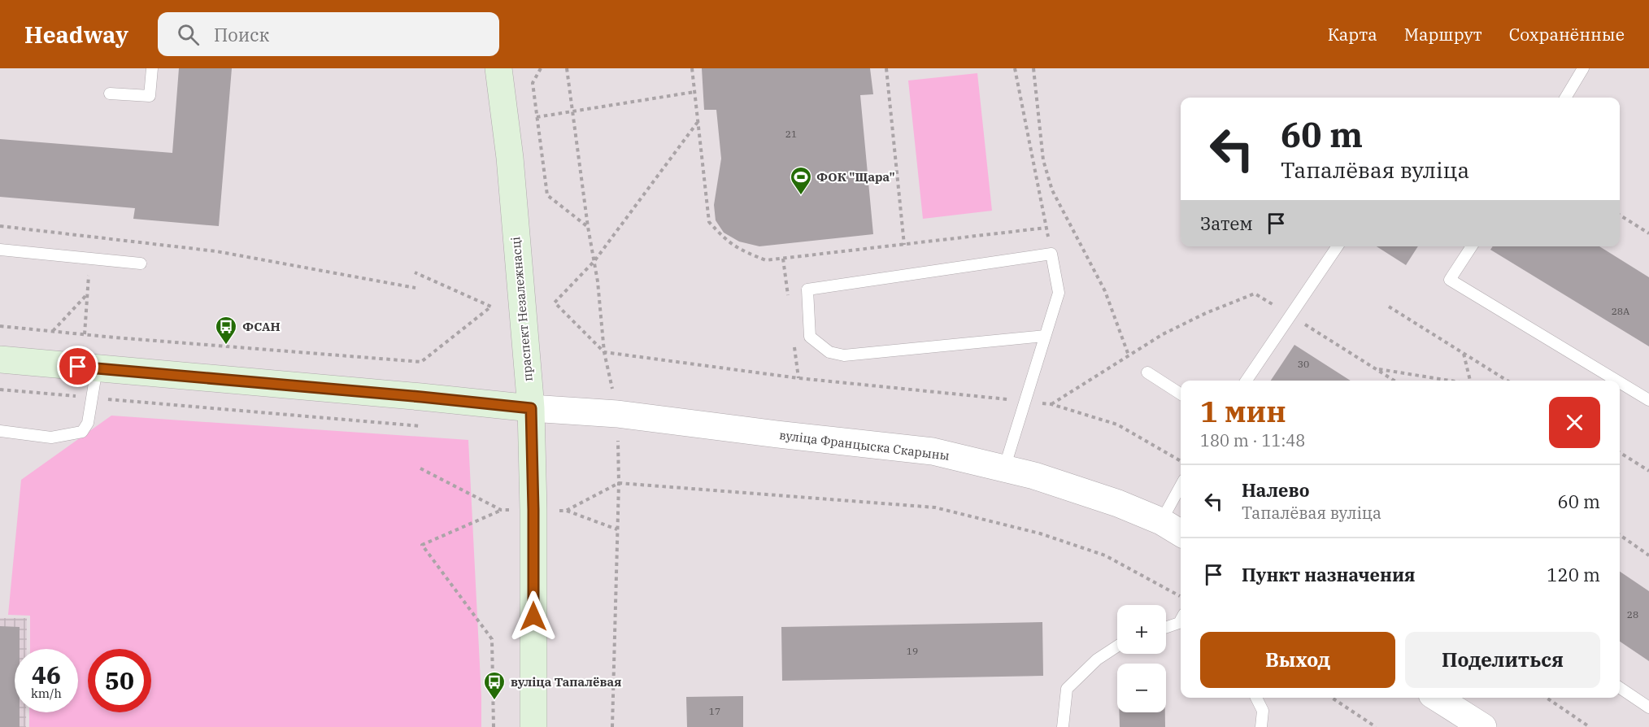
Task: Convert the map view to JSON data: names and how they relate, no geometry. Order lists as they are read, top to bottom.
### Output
{
  "streets": {
    "main road": ["праспект Незалежнасці"],
    "street": ["вуліца Францыска Скарыны"]
  },
  "crossings": [
    ["праспект Незалежнасці", "вуліца Францыска Скарыны"]
  ],
  "places": {
    "sports": ["ФОК \"Щара\""],
    "bus stop": ["ФСАН", "вуліца Тапалёвая"]
  },
  "house_numbers": [
    "21",
    "28А",
    "30",
    "28",
    "19",
    "17"
  ],
  "page": {
    "header": "Headway",
    "search": "Поиск",
    "nav": ["Карта", "Маршрут", "Сохранённые"],
    "turn": ["60 m", "Тапалёвая вуліца"],
    "then": "Затем",
    "heading": ["1 мин", "180 m · 11:48"],
    "list": [
      {
        "name": "Налево",
        "note": "Тапалёвая вуліца",
        "value": "60 m"
      },
      {
        "name": "Пункт назначения",
        "value": "120 m"
      }
    ],
    "map_buttons": ["+", "−"],
    "buttons": ["Выход", "Поделиться"],
    "speed": "46 km/h",
    "limit": "50"
  }
}
